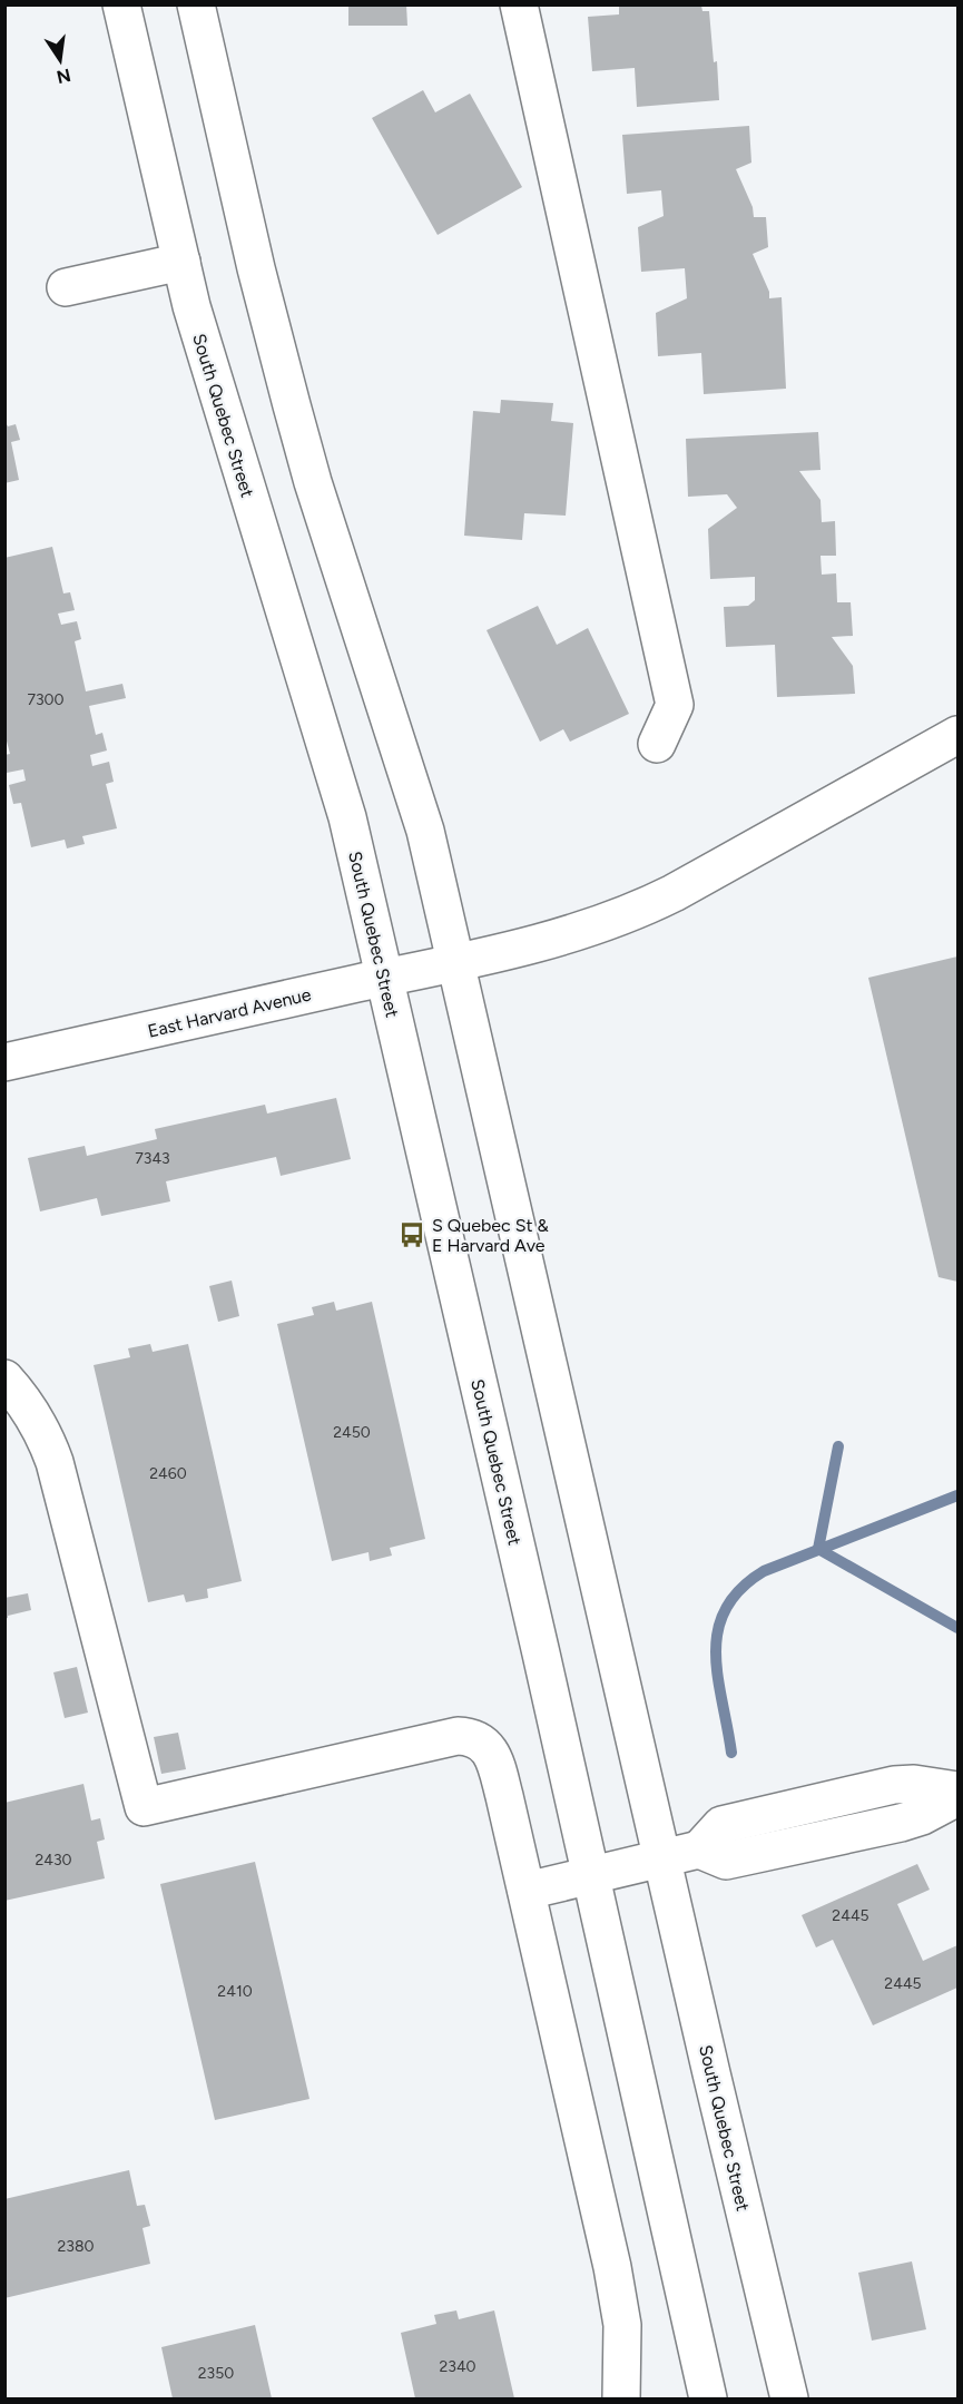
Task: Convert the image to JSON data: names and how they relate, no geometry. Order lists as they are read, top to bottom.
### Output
{
  "streets": {
    "main road": ["South Quebec Street", "East Harvard Avenue"]
  },
  "crossings": [
    ["South Quebec Street", "East Harvard Avenue"]
  ],
  "places": {
    "bus stop": ["S Quebec St & E Harvard Ave"]
  },
  "house_numbers": [
    "7300",
    "7343",
    "2450",
    "2460",
    "2430",
    "2445",
    "2445",
    "2410",
    "2380",
    "2340",
    "2350"
  ],
  "north": "bottom"
}
